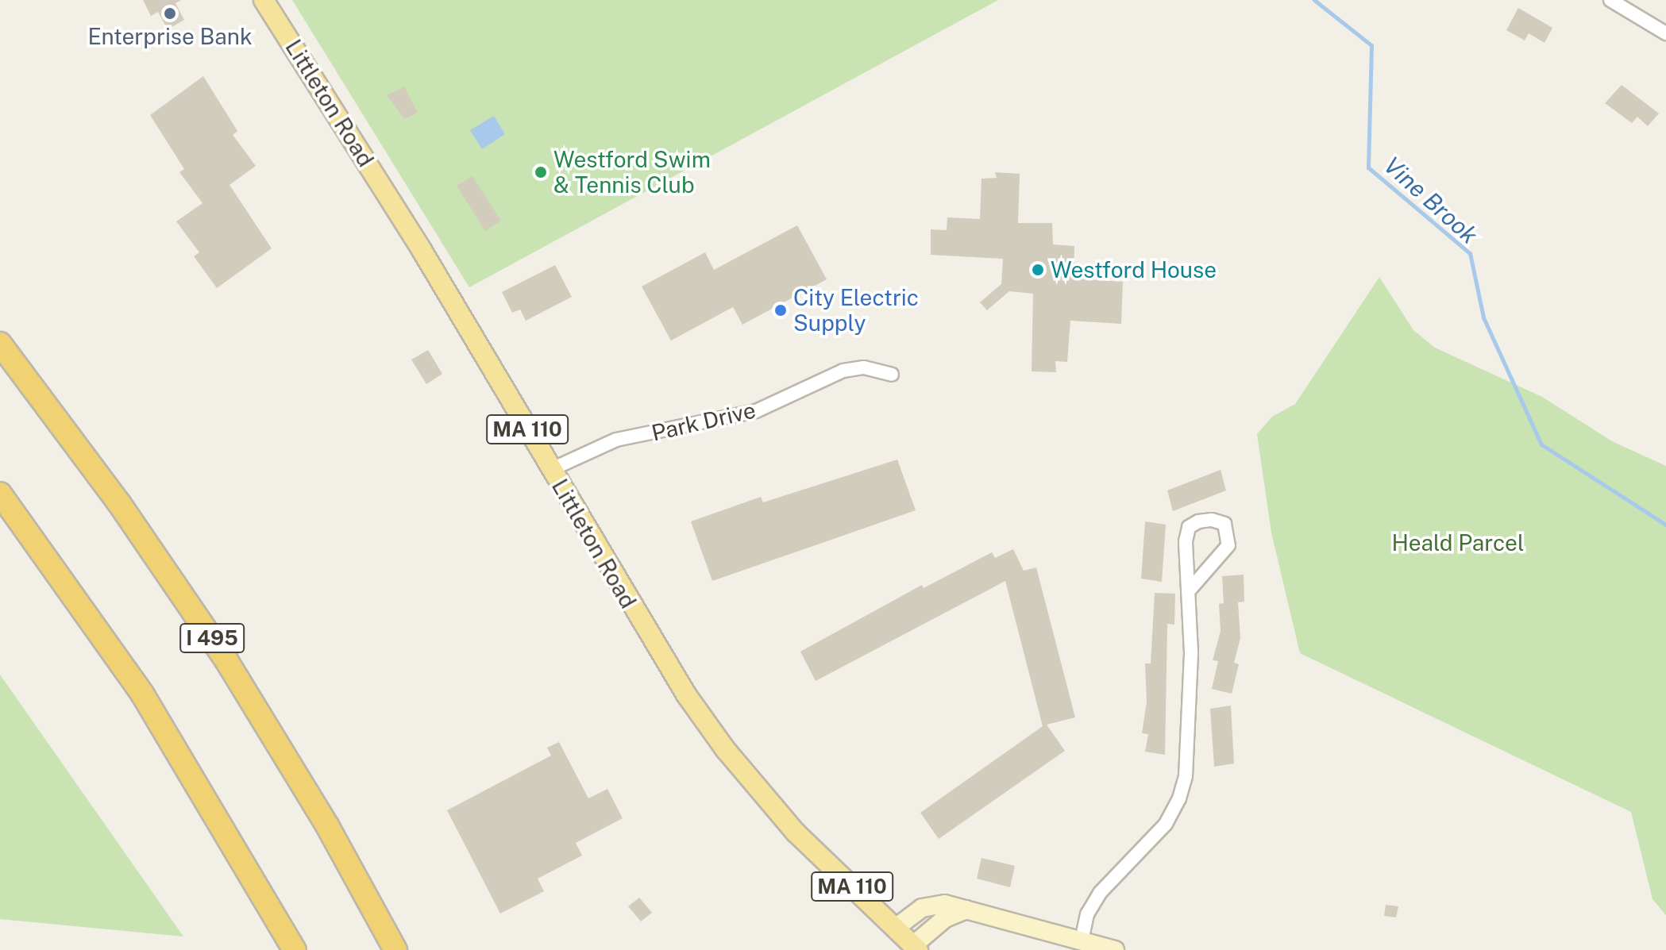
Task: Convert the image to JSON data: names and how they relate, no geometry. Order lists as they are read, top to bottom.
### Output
{
  "streets": {
    "highway": ["I 495"],
    "main road": ["Littleton Road", "MA 110"],
    "street": ["Park Drive"]
  },
  "crossings": [
    ["Littleton Road", "Park Drive"]
  ],
  "water": ["Vine Brook"],
  "parks": ["Heald Parcel"],
  "places": [
    "Enterprise Bank",
    "Westford Swim & Tennis Club",
    "Westford House",
    "City Electric Supply"
  ]
}
